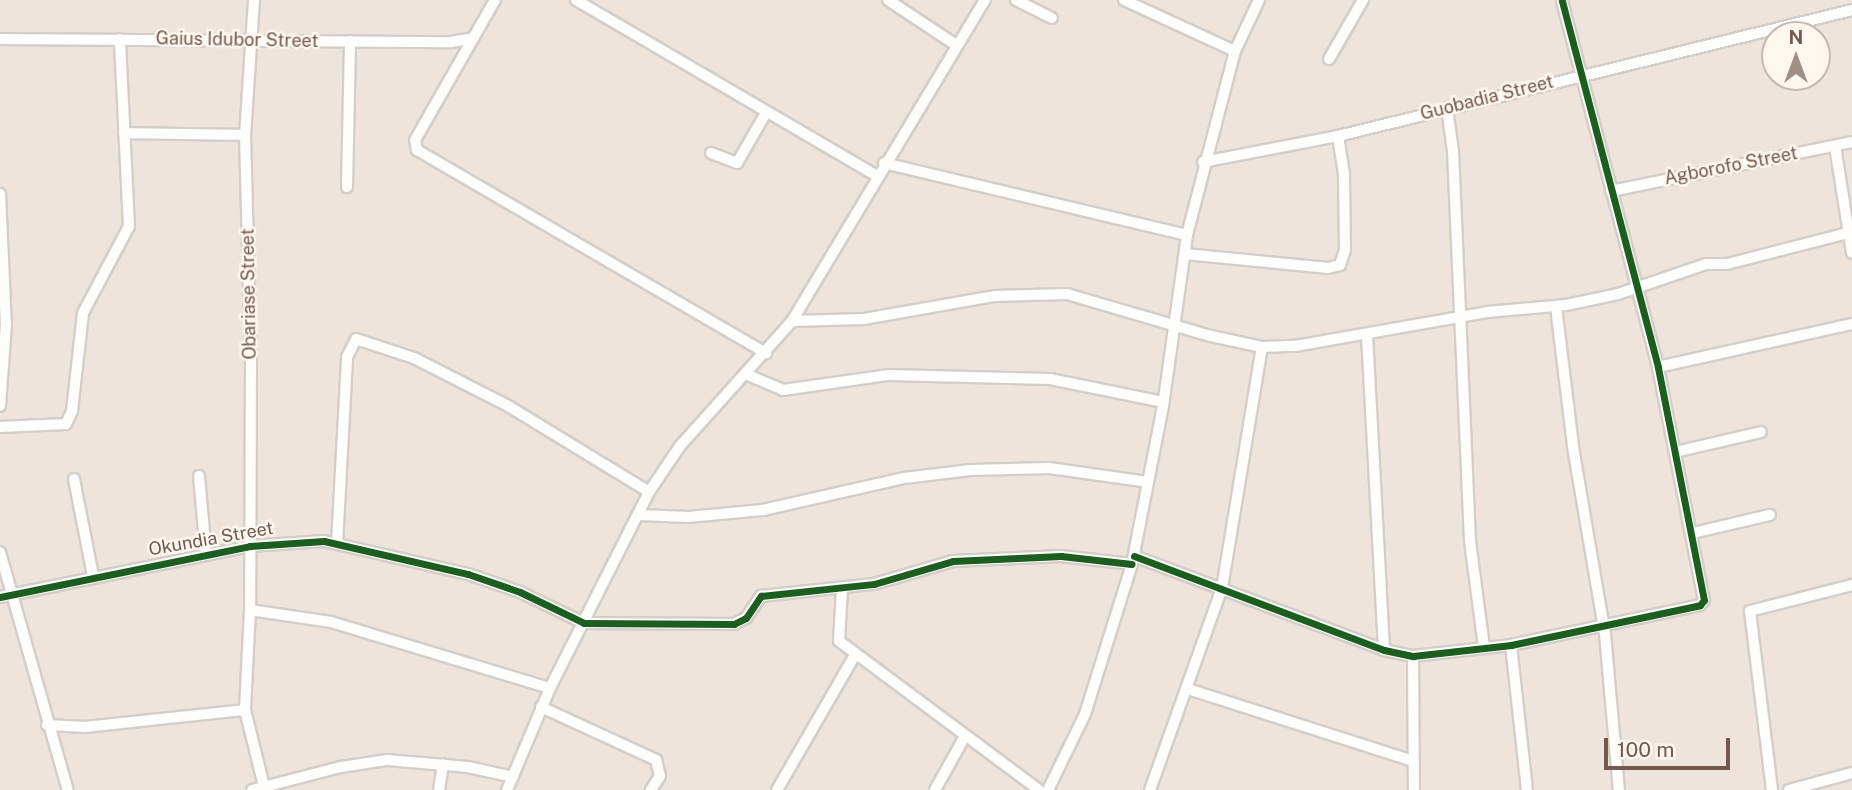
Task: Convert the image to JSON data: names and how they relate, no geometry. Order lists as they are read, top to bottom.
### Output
{
  "streets": {
    "street": [
      "Gaius Idubor Street",
      "Guobadia Street",
      "Agborofo Street",
      "Obariase Street",
      "Okundia Street"
    ]
  },
  "crossings": [
    ["Gaius Idubor Street", "Obariase Street"],
    ["Obariase Street", "Okundia Street"]
  ],
  "scale_bar": "100 m",
  "north": "top"
}
